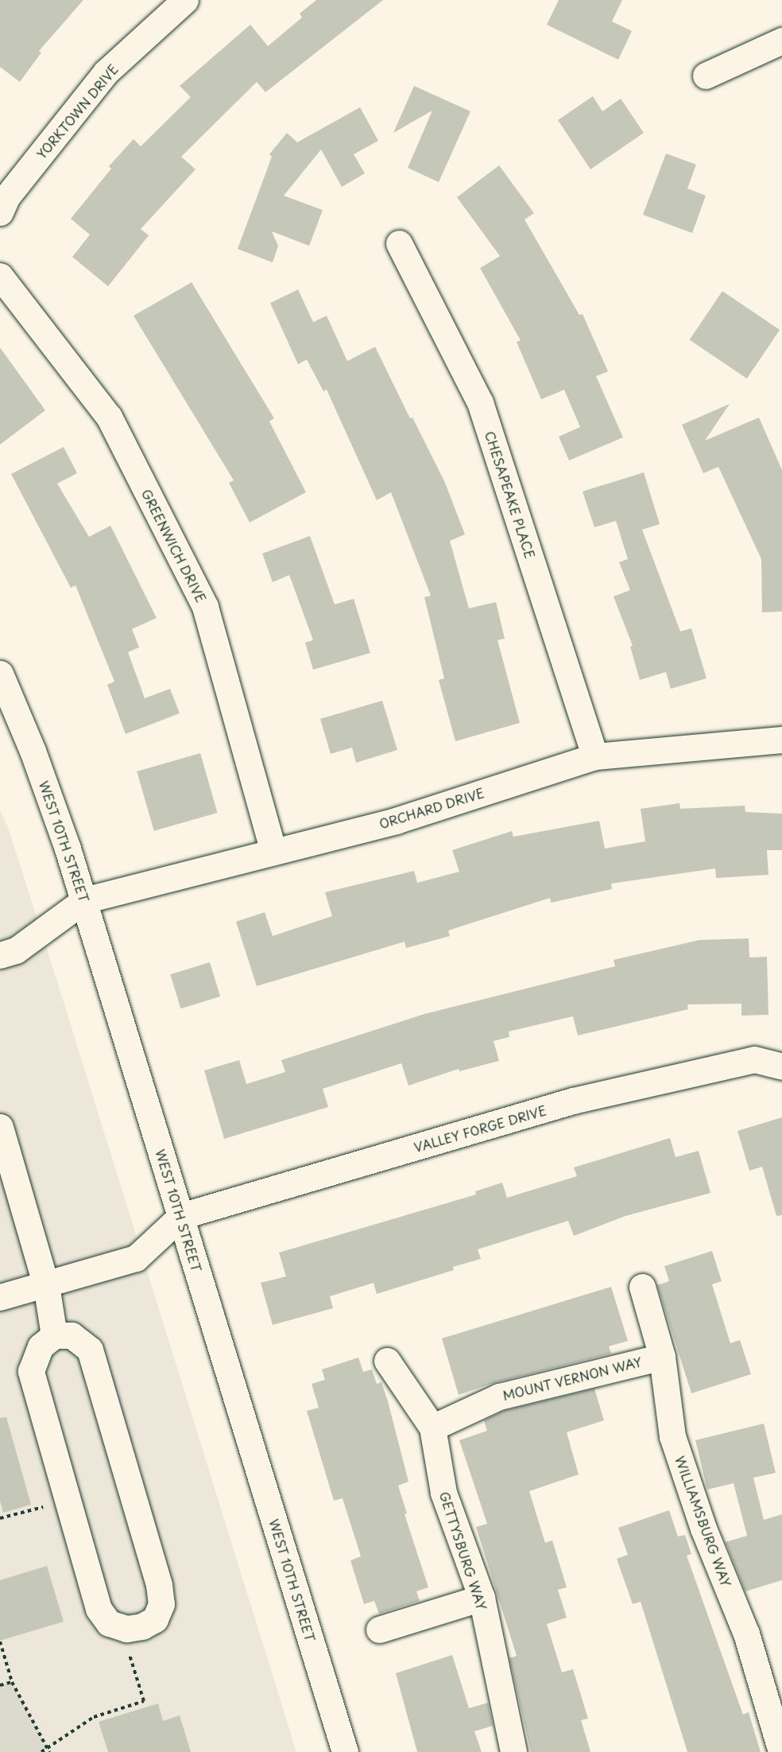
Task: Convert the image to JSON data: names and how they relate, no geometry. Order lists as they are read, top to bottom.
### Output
{
  "streets": {
    "street": [
      "YORKTOWN DRIVE",
      "CHESAPEAKE PLACE",
      "GREENWICH DRIVE",
      "ORCHARD DRIVE",
      "WEST 10TH STREET",
      "VALLEY FORGE DRIVE",
      "MOUNT VERNON WAY",
      "WILLIAMSBURG WAY",
      "GETTYSBURG WAY"
    ]
  },
  "crossings": [
    ["CHESAPEAKE PLACE", "ORCHARD DRIVE"],
    ["GREENWICH DRIVE", "ORCHARD DRIVE"],
    ["ORCHARD DRIVE", "WEST 10TH STREET"],
    ["WEST 10TH STREET", "VALLEY FORGE DRIVE"],
    ["MOUNT VERNON WAY", "WILLIAMSBURG WAY"],
    ["MOUNT VERNON WAY", "GETTYSBURG WAY"]
  ]
}
